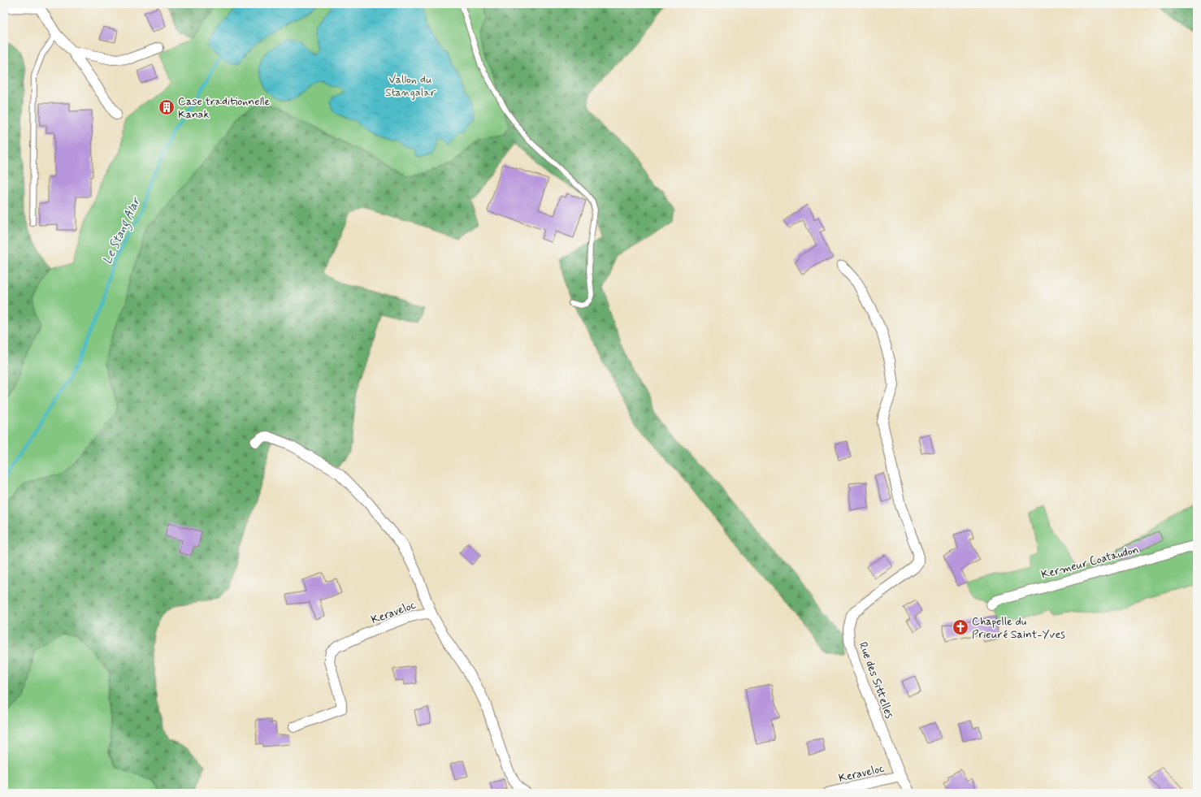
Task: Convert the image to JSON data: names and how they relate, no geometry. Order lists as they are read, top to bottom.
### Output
{
  "streets": {
    "street": ["Kermeur Coataudon", "Keraveloc", "Rue des Sittelles"]
  },
  "crossings": [
    ["Keraveloc", "Rue des Sittelles"]
  ],
  "water": ["Le Stang Alar"],
  "parks": ["Vallon du Stangalar"],
  "places": {
    "building": ["Case traditionnelle Kanak"],
    "church": ["Chapelle du Prieuré Saint-Yves"]
  }
}
